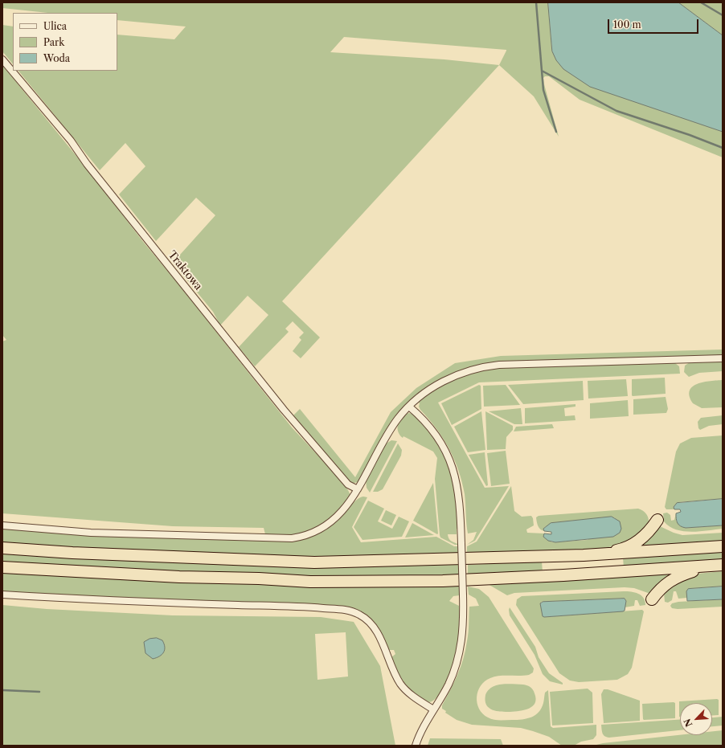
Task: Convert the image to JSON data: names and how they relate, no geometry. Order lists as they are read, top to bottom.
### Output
{
  "streets": {
    "street": ["Traktowa"]
  },
  "legend": ["Ulica", "Park", "Woda"],
  "scale_bar": "100 m",
  "north": "bottom left"
}
